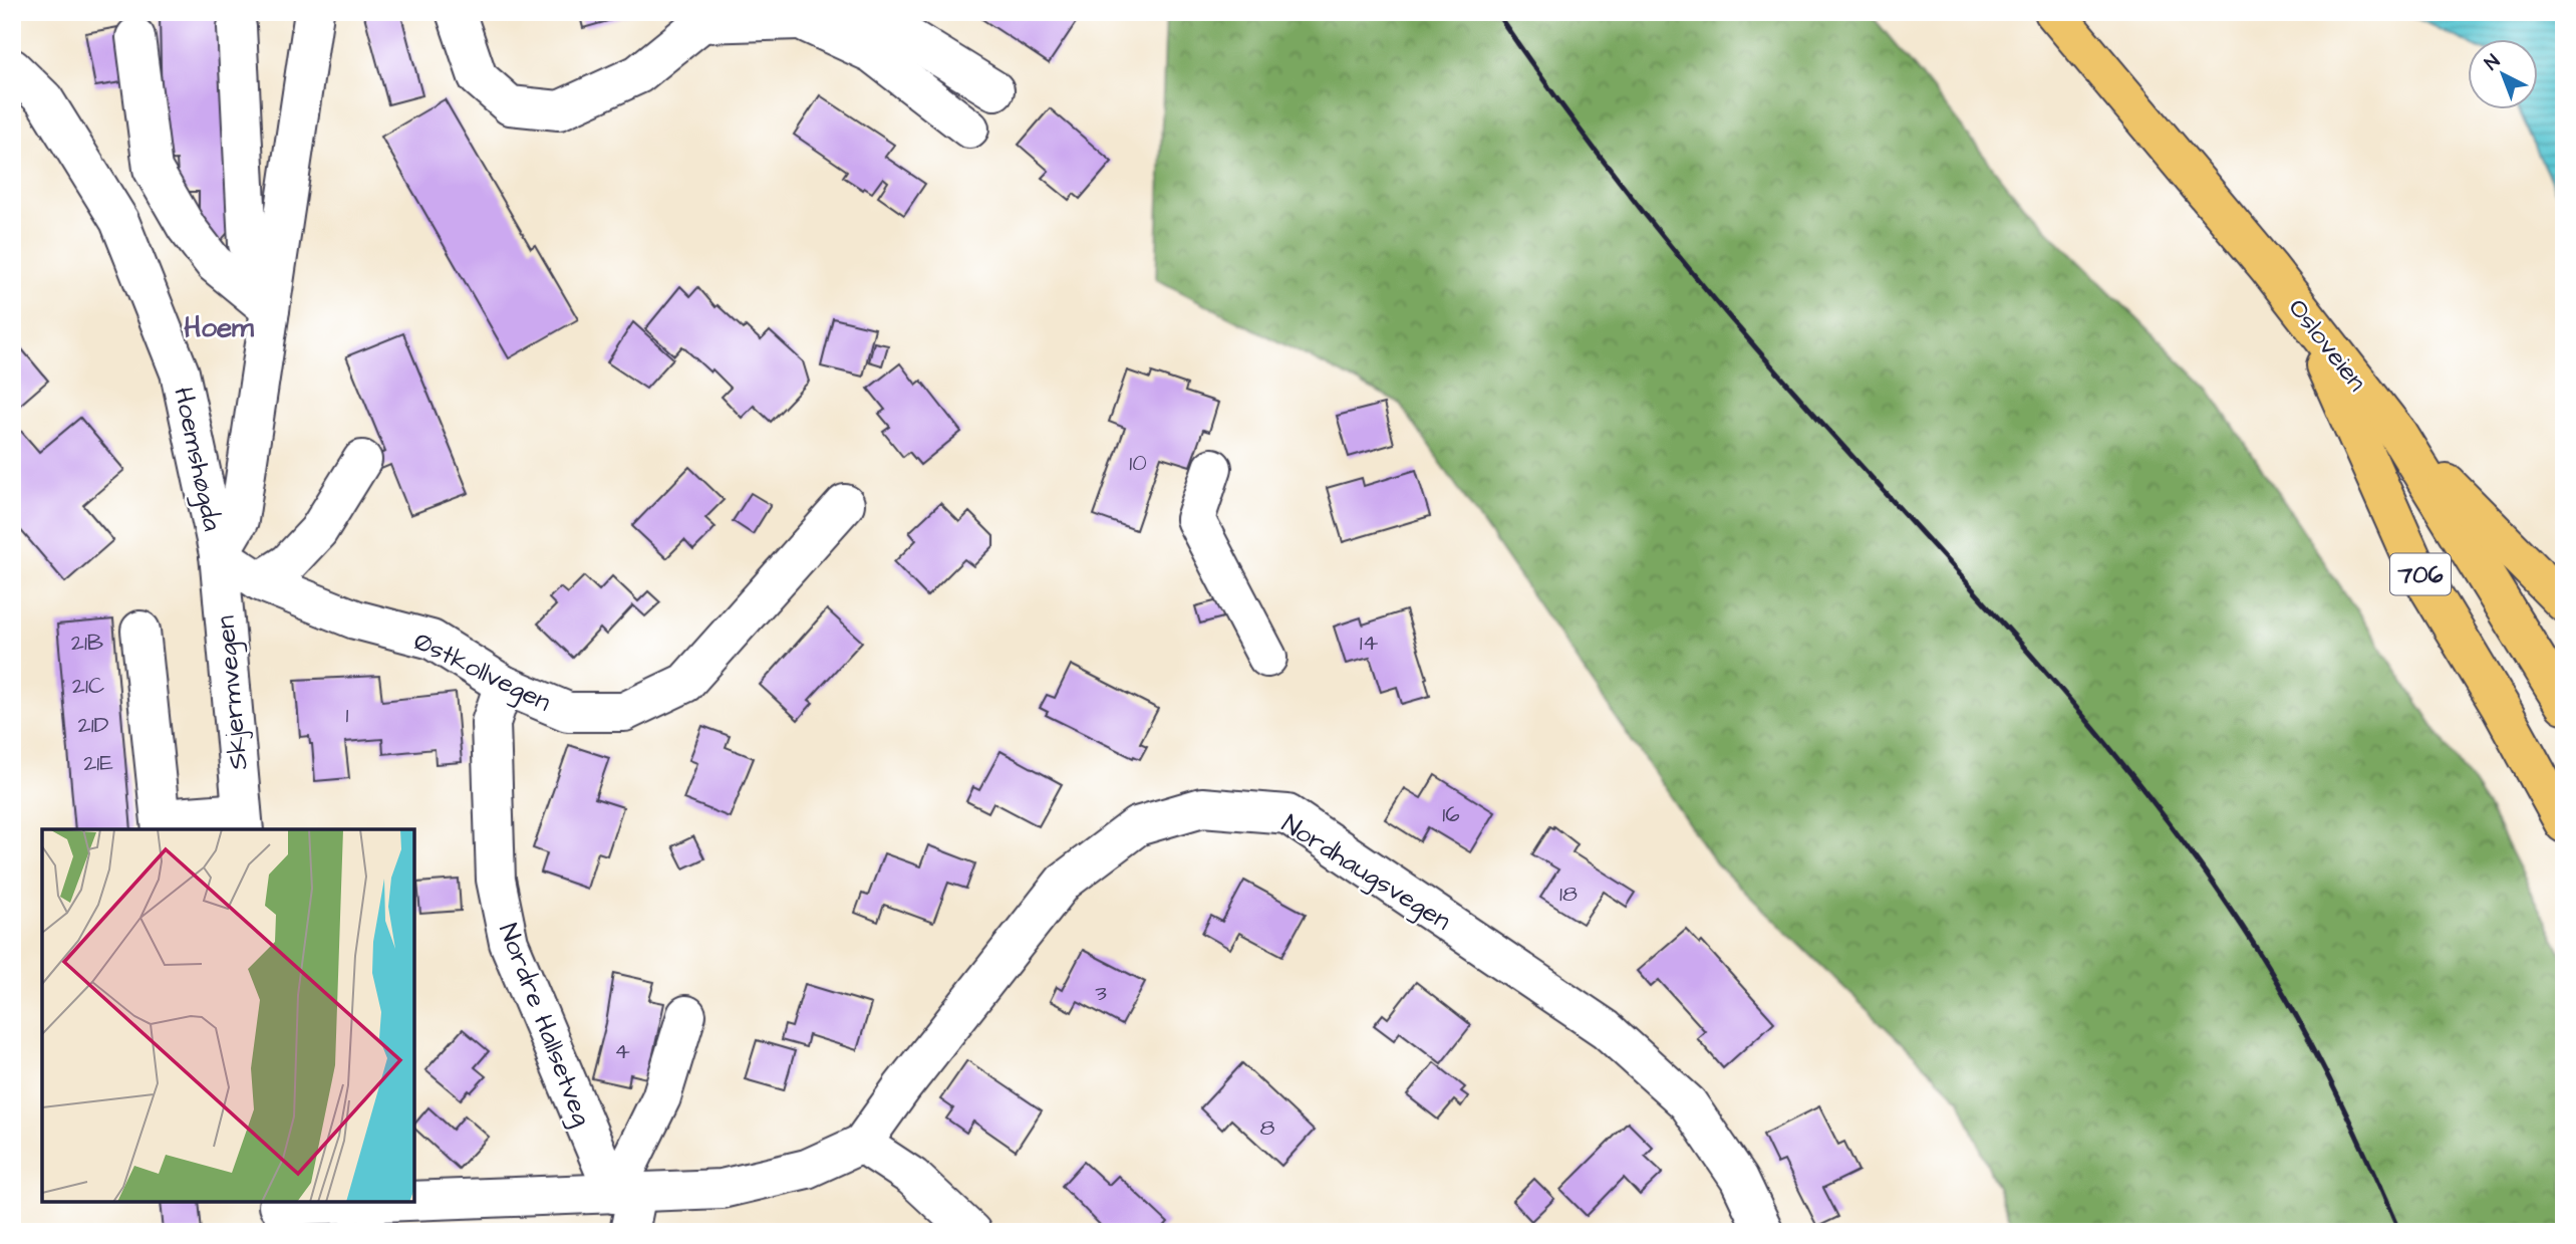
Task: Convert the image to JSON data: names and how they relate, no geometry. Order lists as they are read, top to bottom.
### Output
{
  "streets": {
    "highway": ["Osloveien", "706"],
    "street": [
      "Hoemshøgda",
      "Østkollvegen",
      "Skjermvegen",
      "Nordhaugsvegen",
      "Nordre Hallsetveg"
    ]
  },
  "crossings": [
    ["Osloveien", "706"],
    ["Hoemshøgda", "Østkollvegen"],
    ["Hoemshøgda", "Skjermvegen"],
    ["Østkollvegen", "Skjermvegen"],
    ["Østkollvegen", "Nordre Hallsetveg"]
  ],
  "districts": ["Hoem"],
  "house_numbers": [
    "10",
    "21B",
    "14",
    "21C",
    "1",
    "21D",
    "21E",
    "16",
    "18",
    "3",
    "4",
    "8"
  ],
  "north": "top left"
}
